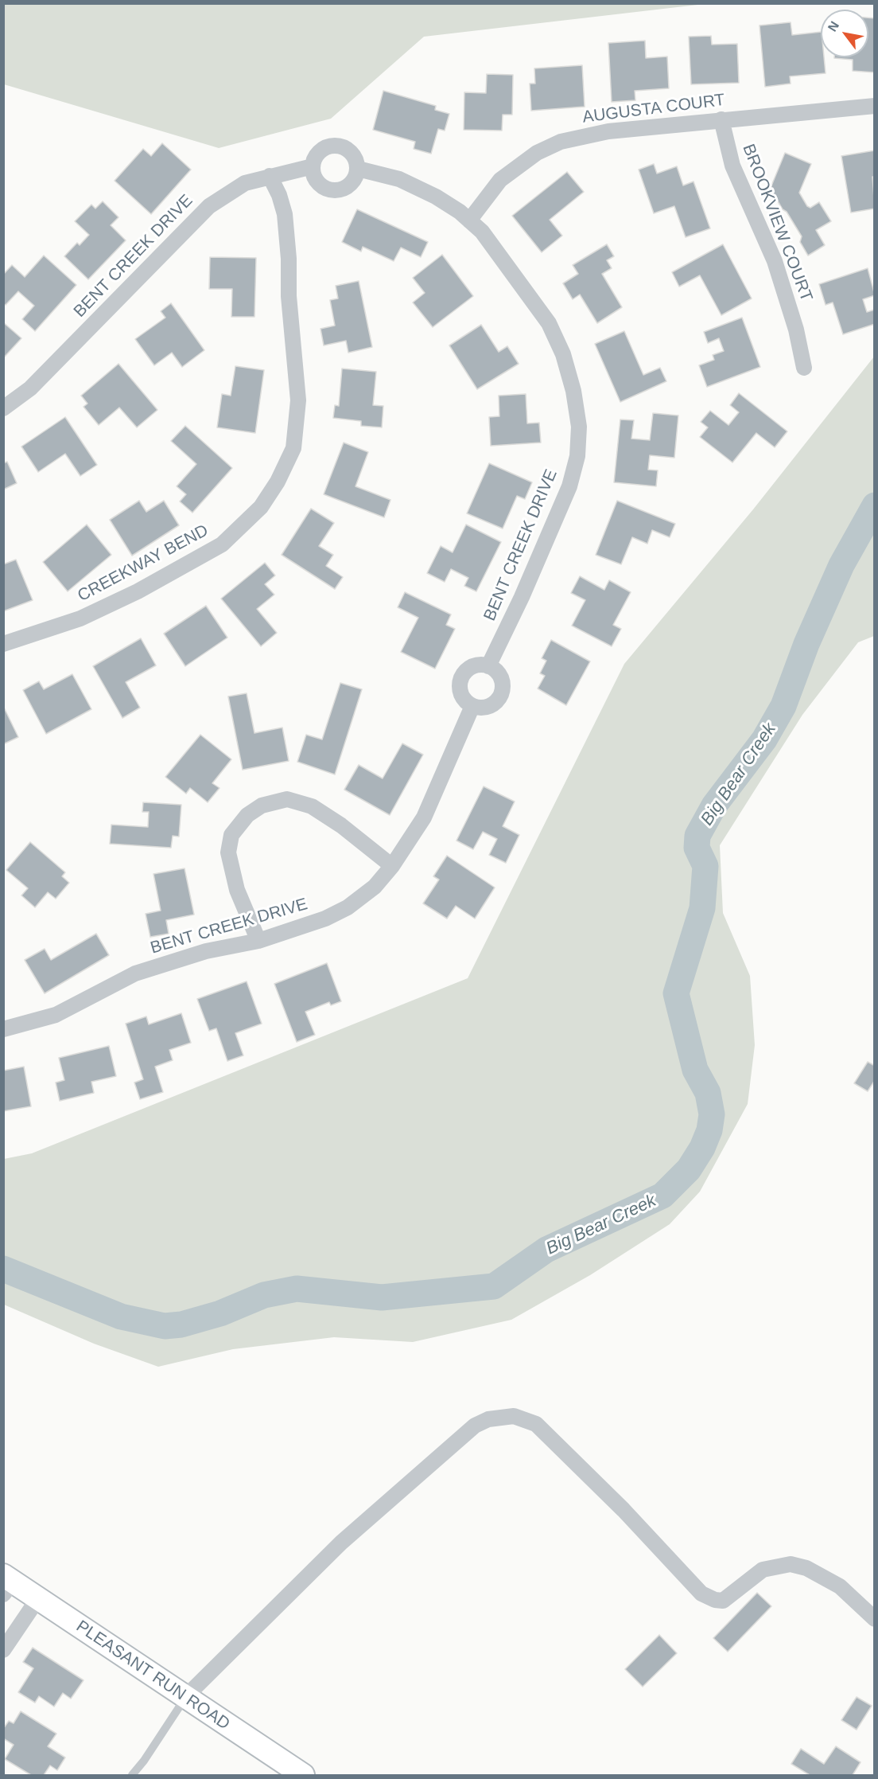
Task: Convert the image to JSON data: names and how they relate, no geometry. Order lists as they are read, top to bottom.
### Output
{
  "streets": {
    "main road": ["PLEASANT RUN ROAD"],
    "street": [
      "AUGUSTA COURT",
      "BROOKVIEW COURT",
      "BENT CREEK DRIVE",
      "CREEKWAY BEND"
    ]
  },
  "crossings": [
    ["AUGUSTA COURT", "BROOKVIEW COURT"],
    ["AUGUSTA COURT", "BENT CREEK DRIVE"],
    ["BENT CREEK DRIVE", "CREEKWAY BEND"]
  ],
  "water": ["Big Bear Creek"],
  "north": "top left"
}
